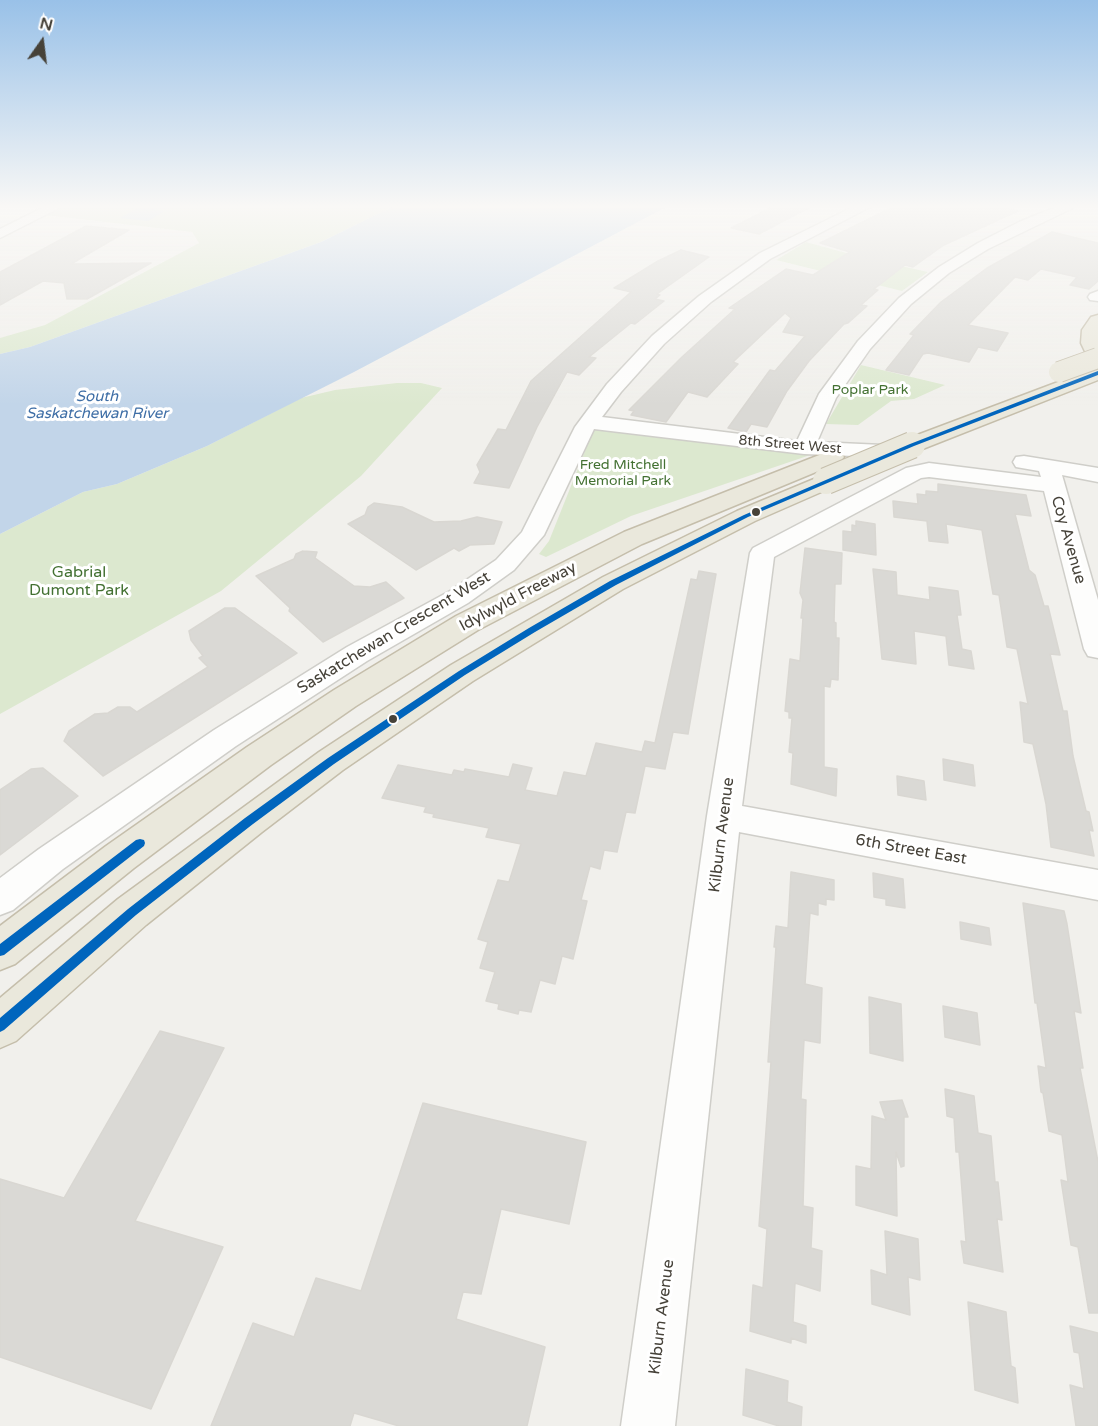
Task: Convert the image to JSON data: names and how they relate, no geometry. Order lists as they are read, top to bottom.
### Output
{
  "streets": {
    "highway": ["Idylwyld Freeway"],
    "street": [
      "8th Street West",
      "Coy Avenue",
      "Saskatchewan Crescent West",
      "Kilburn Avenue",
      "6th Street East"
    ]
  },
  "crossings": [
    ["8th Street West", "Coy Avenue"],
    ["8th Street West", "Idylwyld Freeway"],
    ["8th Street West", "Saskatchewan Crescent West"],
    ["8th Street West", "Kilburn Avenue"],
    ["Coy Avenue", "Kilburn Avenue"],
    ["Kilburn Avenue", "6th Street East"]
  ],
  "water": ["South Saskatchewan River"],
  "parks": ["Poplar Park", "Fred Mitchell Memorial Park", "Gabrial Dumont Park"],
  "north": "top"
}
